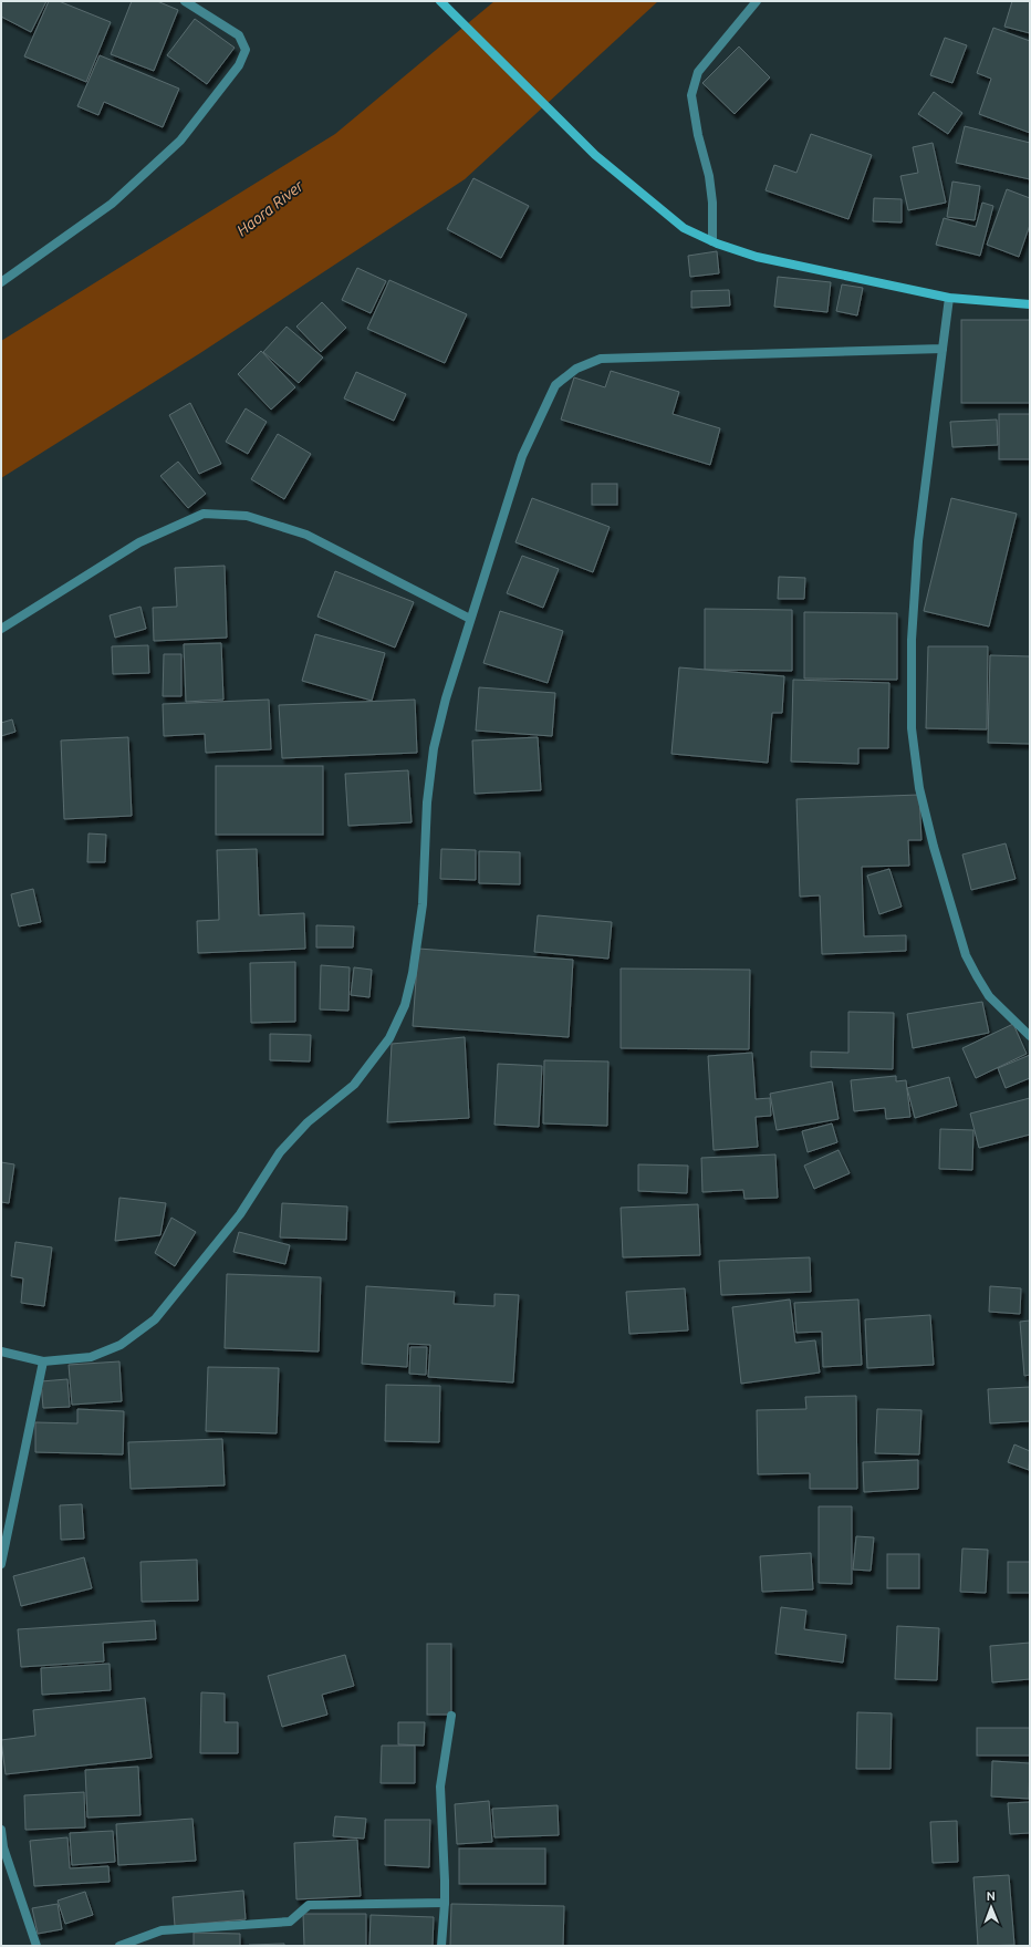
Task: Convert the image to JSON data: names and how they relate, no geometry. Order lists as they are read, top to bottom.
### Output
{
  "water": ["Haora River"],
  "north": "top"
}
